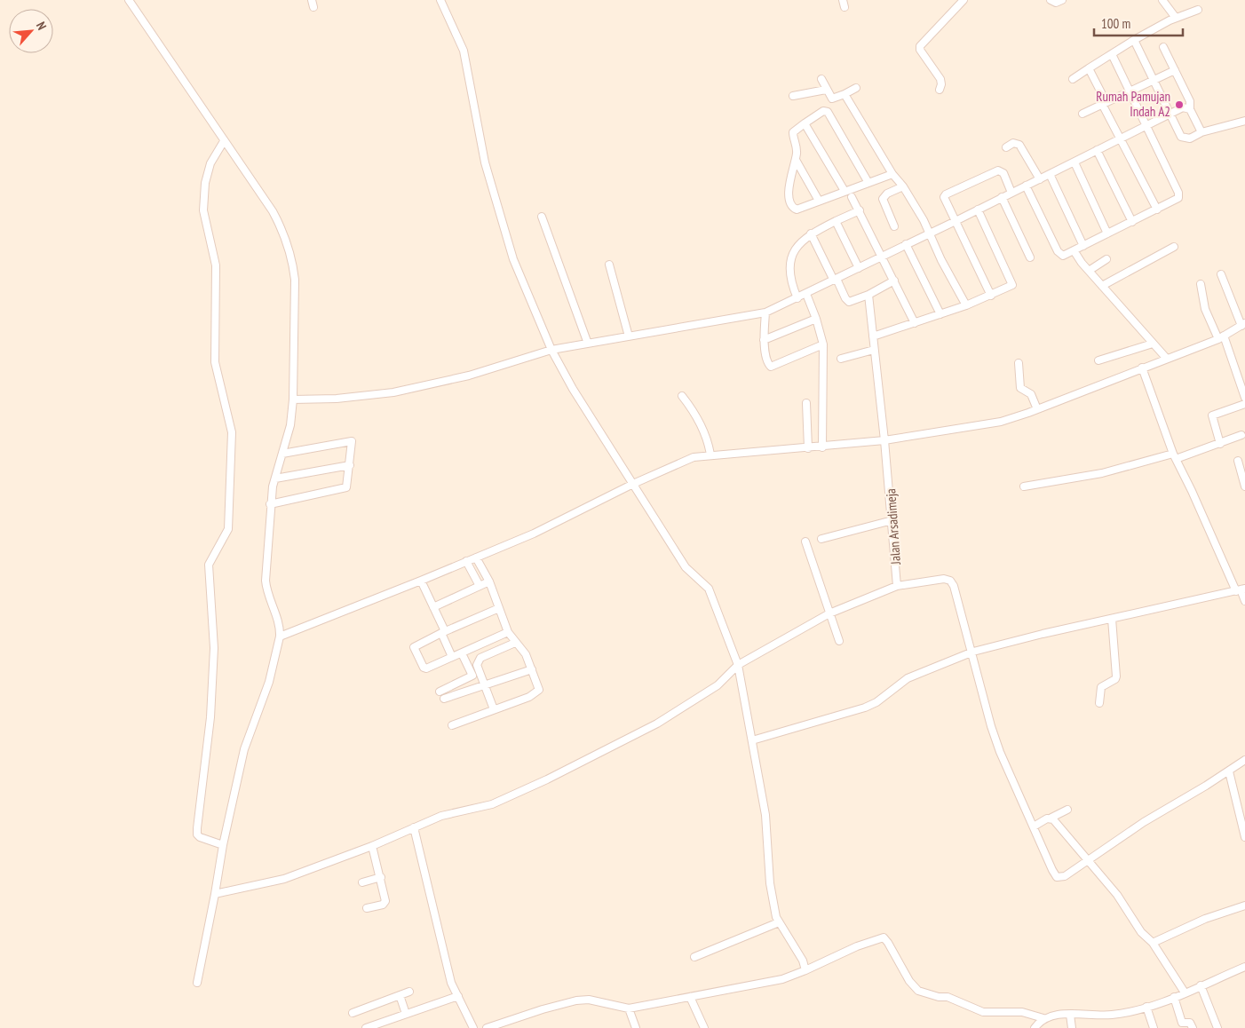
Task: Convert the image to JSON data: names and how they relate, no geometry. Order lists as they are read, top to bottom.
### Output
{
  "streets": {
    "street": ["Jalan Arsadimeja"]
  },
  "places": ["Rumah Pamujan Indah A2"],
  "scale_bar": "100 m",
  "north": "top right"
}
